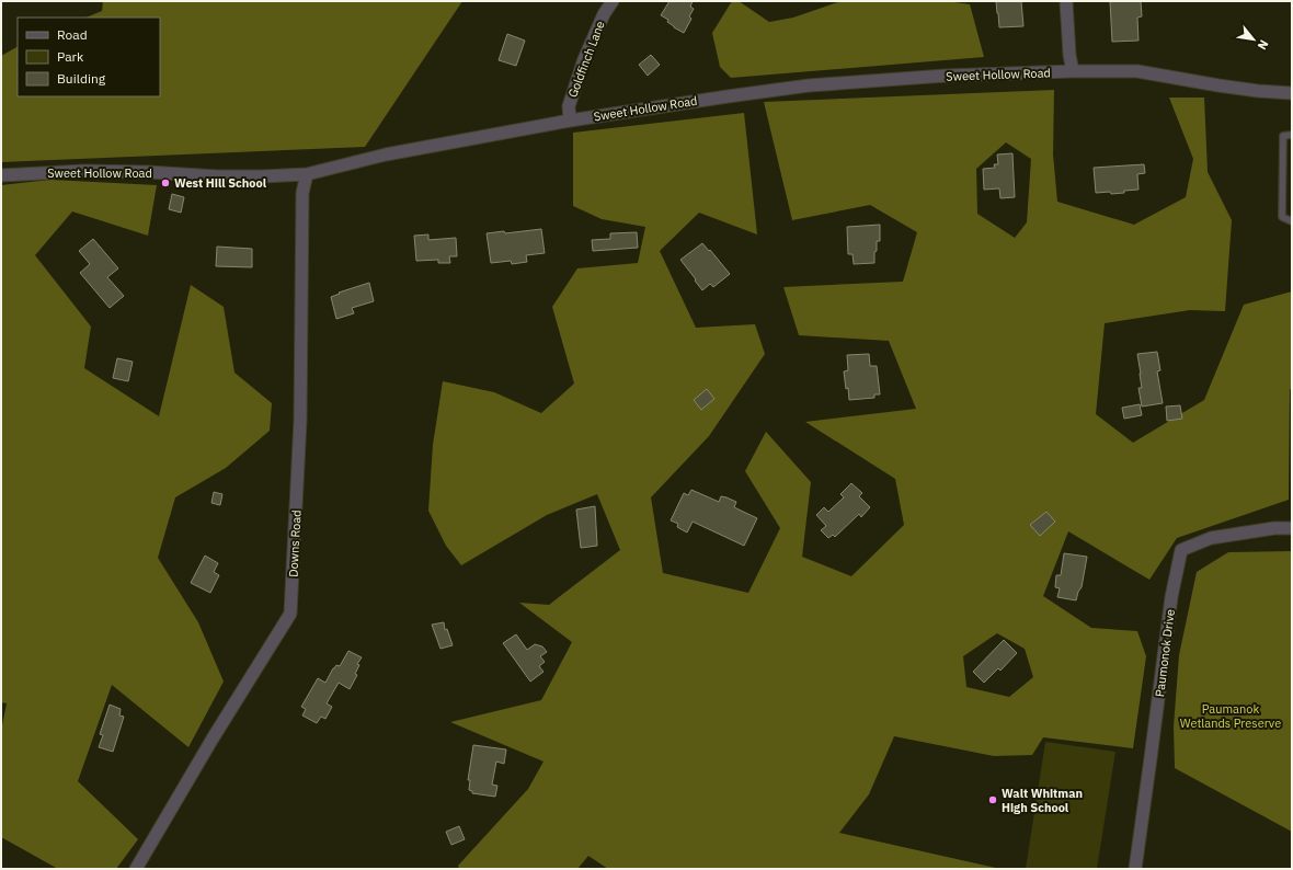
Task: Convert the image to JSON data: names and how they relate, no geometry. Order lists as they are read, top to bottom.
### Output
{
  "streets": {
    "street": [
      "Goldfinch Lane",
      "Sweet Hollow Road",
      "Downs Road",
      "Paumonok Drive"
    ]
  },
  "crossings": [
    ["Goldfinch Lane", "Sweet Hollow Road"],
    ["Sweet Hollow Road", "Downs Road"]
  ],
  "parks": ["Paumanok Wetlands Preserve"],
  "places": ["West Hill School", "Walt Whitman High School"],
  "legend": ["Road", "Park", "Building"],
  "north": "bottom right"
}
